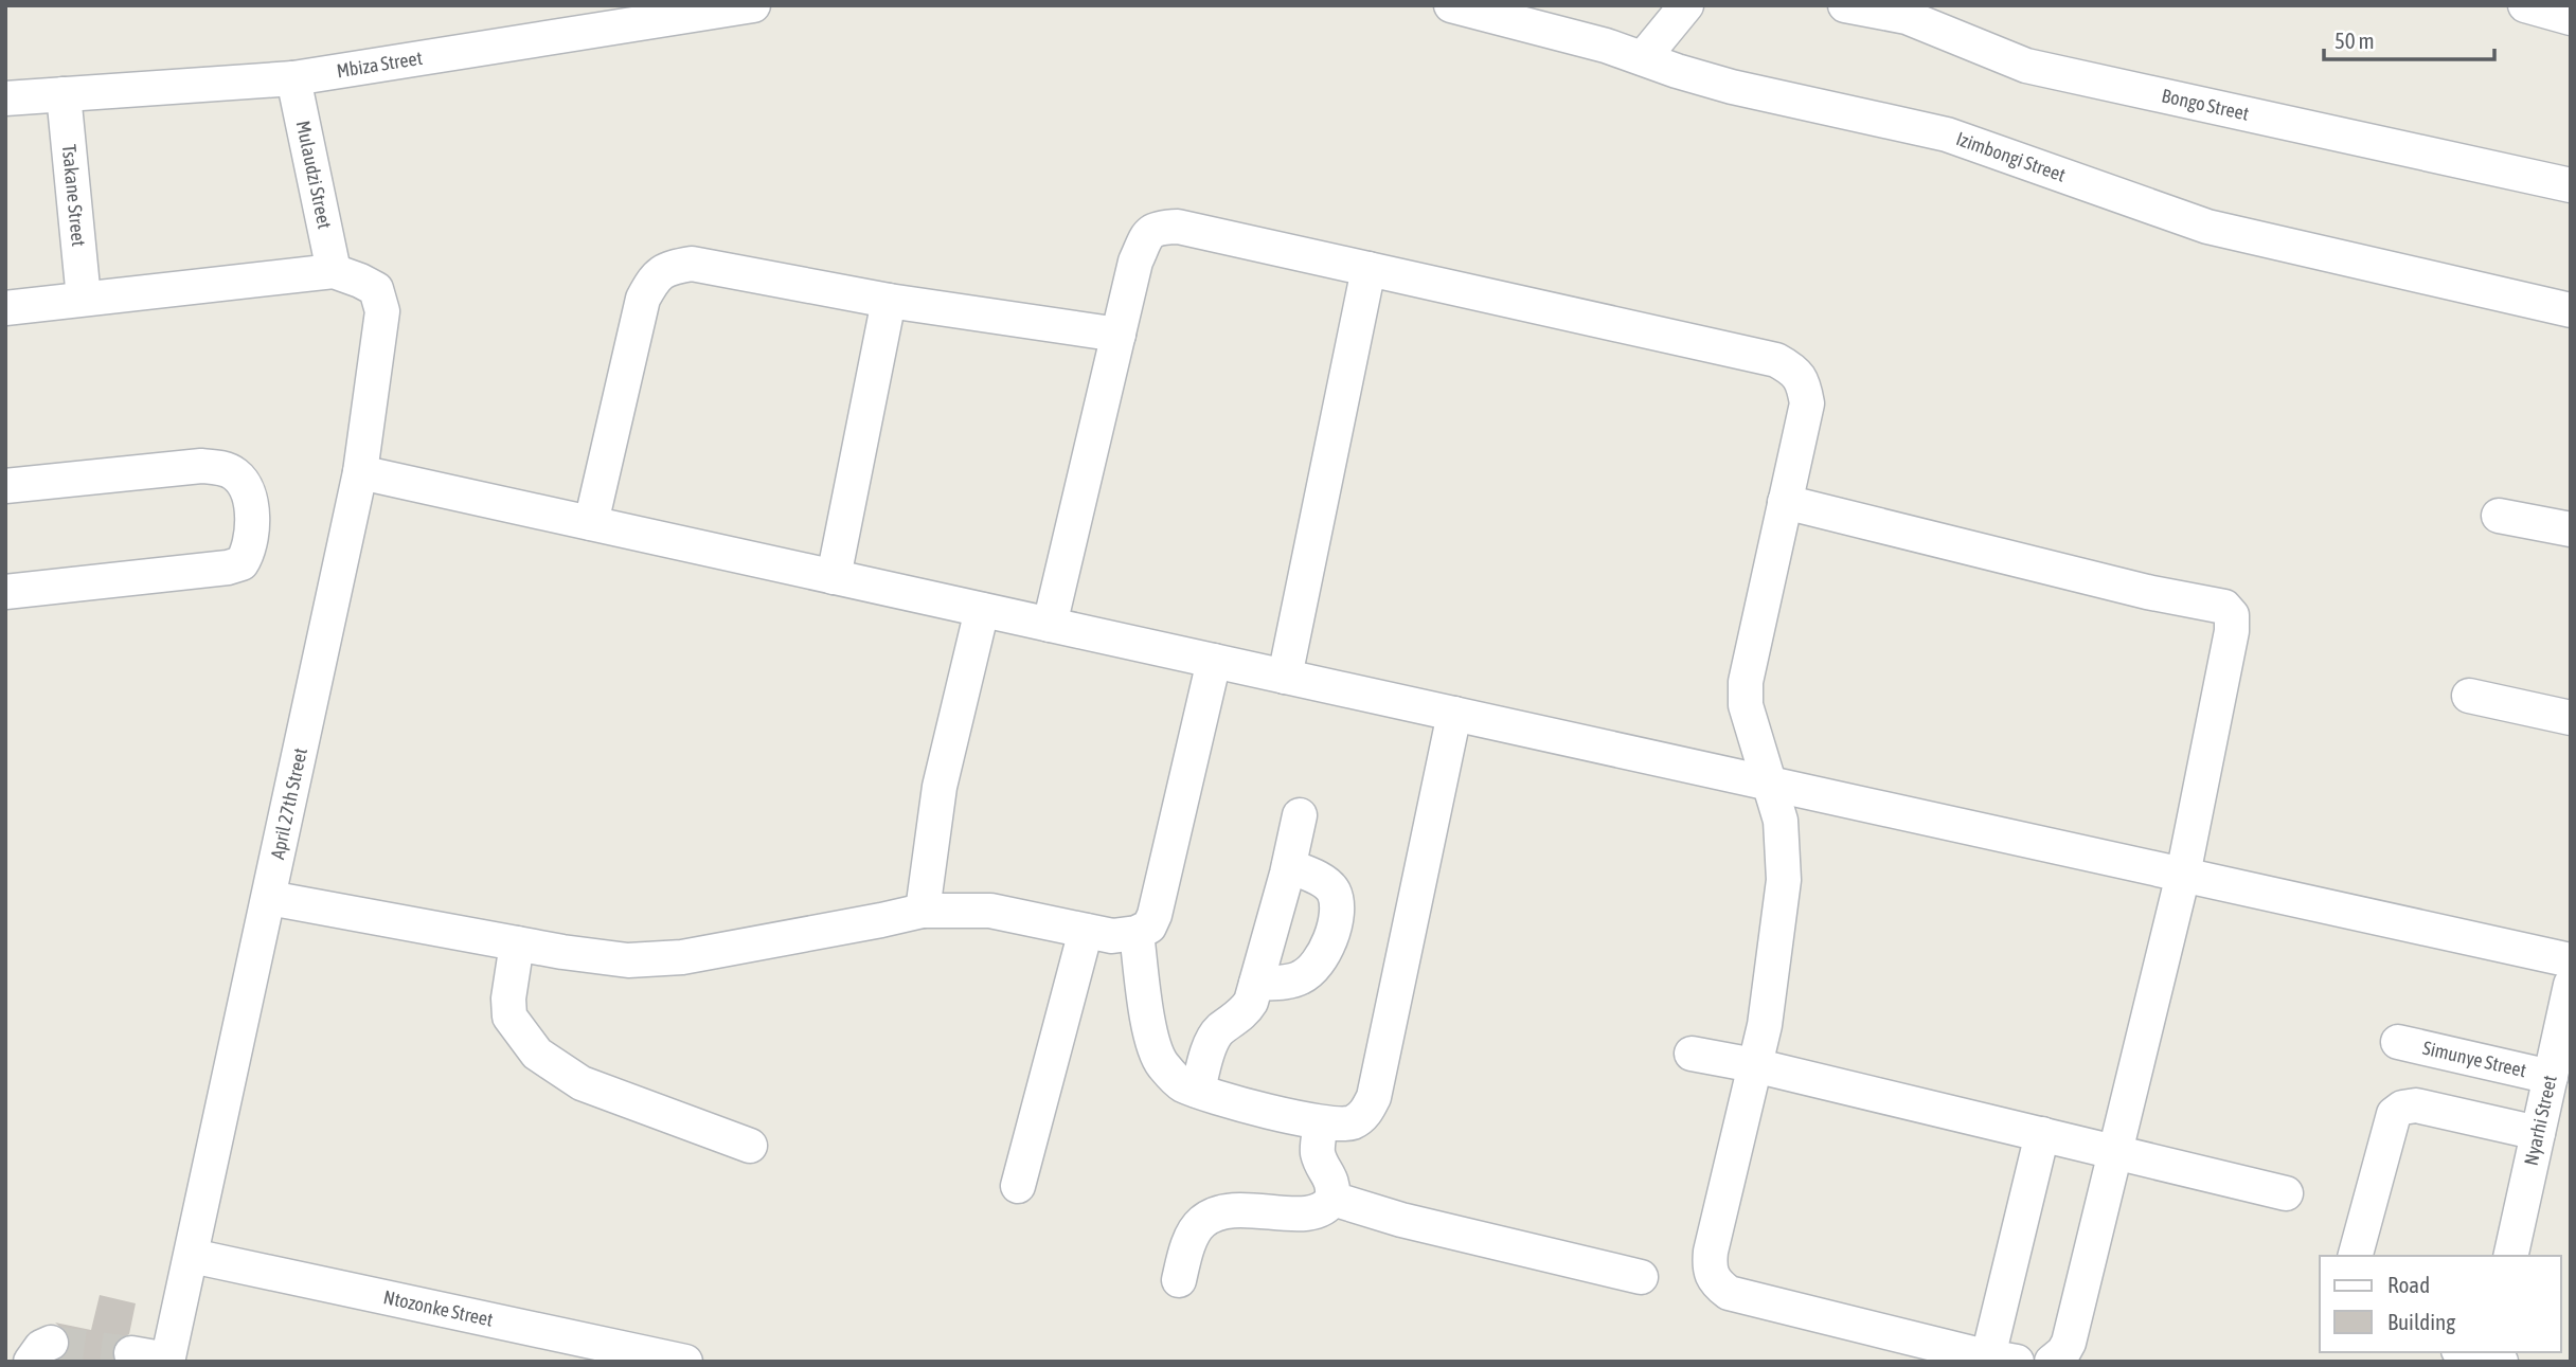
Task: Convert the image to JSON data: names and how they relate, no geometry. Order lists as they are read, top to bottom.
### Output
{
  "streets": {
    "street": [
      "Mbiza Street",
      "Bongo Street",
      "Izimbongi Street",
      "Mulaudzi Street",
      "Tsakane Street",
      "April 27th Street",
      "Simunye Street",
      "Nyarhi Street",
      "Ntozonke Street"
    ]
  },
  "crossings": [
    ["Mbiza Street", "Mulaudzi Street"],
    ["Mbiza Street", "Tsakane Street"],
    ["Mulaudzi Street", "April 27th Street"],
    ["April 27th Street", "Ntozonke Street"],
    ["Simunye Street", "Nyarhi Street"]
  ],
  "legend": ["Road", "Building"],
  "scale_bar": "50 m"
}
